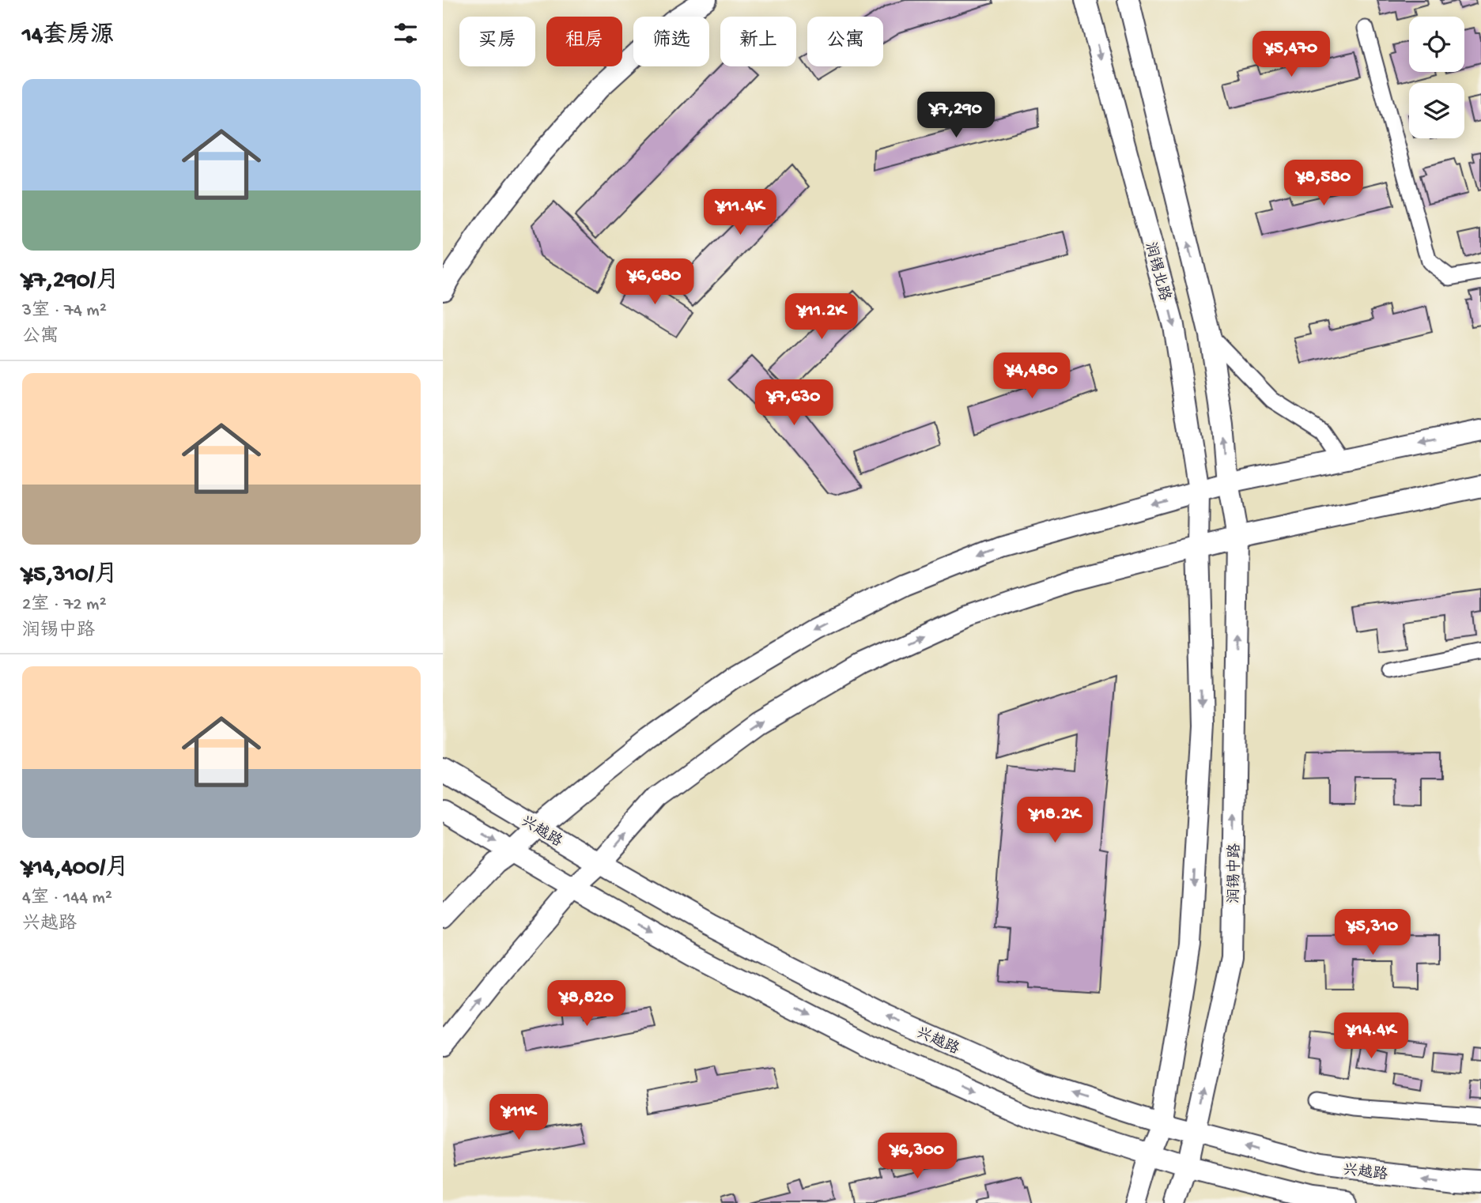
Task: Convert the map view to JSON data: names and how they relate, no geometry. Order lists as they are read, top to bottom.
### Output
{
  "streets": {
    "main road": ["润锡北路", "兴越路", "润锡中路"]
  },
  "crossings": [
    ["兴越路", "润锡中路"]
  ],
  "page": {
    "heading": "14套房源",
    "chip": [
      "买房",
      "租房",
      "筛选",
      "新上",
      "公寓"
    ],
    "price": [
      "¥5,470",
      "¥7,290",
      "¥8,580",
      "¥11.4K",
      "¥6,680",
      "¥11.2K",
      "¥4,480",
      "¥7,630",
      "¥18.2K",
      "¥5,310",
      "¥8,820",
      "¥14.4K",
      "¥11K",
      "¥6,300"
    ],
    "list": [
      {
        "name": "¥7,290/月",
        "note": "3室 · 74 m² · 公寓"
      },
      {
        "name": "¥5,310/月",
        "note": "2室 · 72 m² · 润锡中路"
      },
      {
        "name": "¥14,400/月",
        "note": "4室 · 144 m² · 兴越路"
      }
    ]
  }
}
